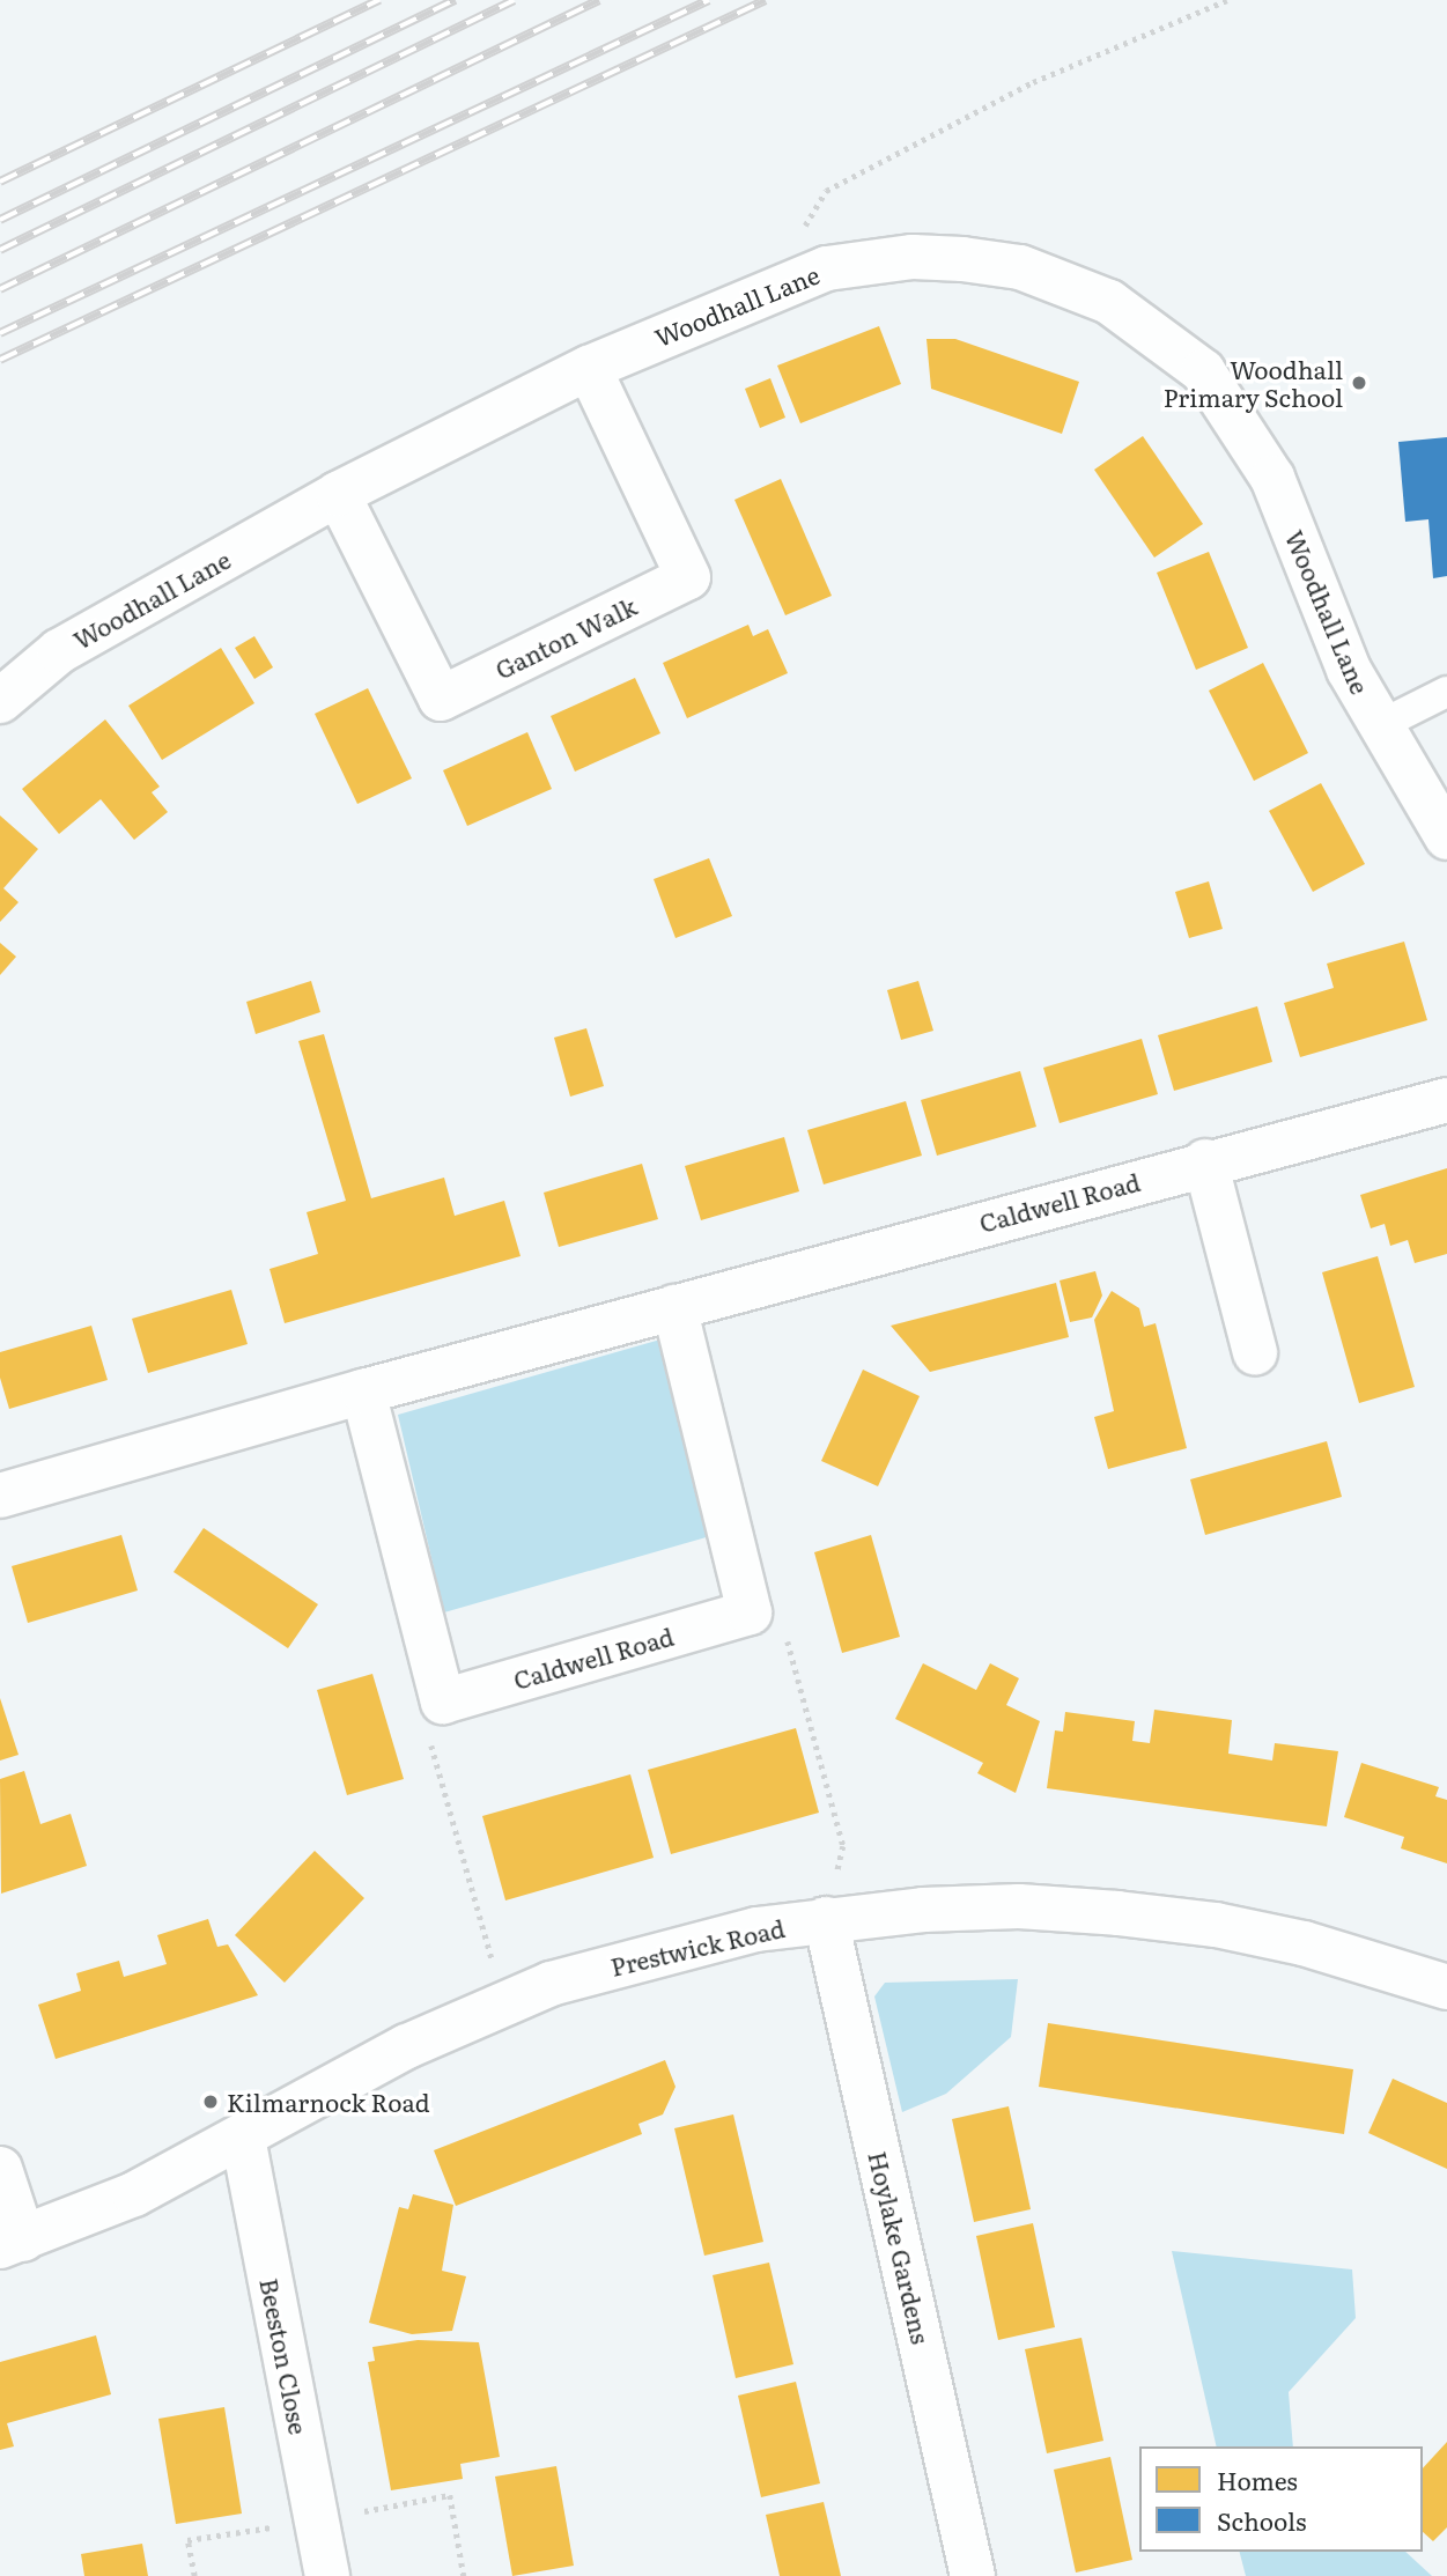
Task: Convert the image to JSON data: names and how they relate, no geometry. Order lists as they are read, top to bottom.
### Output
{
  "streets": {
    "street": [
      "Woodhall Lane",
      "Ganton Walk",
      "Caldwell Road",
      "Prestwick Road",
      "Hoylake Gardens",
      "Beeston Close"
    ]
  },
  "crossings": [
    ["Woodhall Lane", "Ganton Walk"],
    ["Prestwick Road", "Hoylake Gardens"],
    ["Prestwick Road", "Beeston Close"]
  ],
  "places": ["Woodhall Primary School", "Kilmarnock Road"],
  "legend": ["Homes", "Schools"]
}
